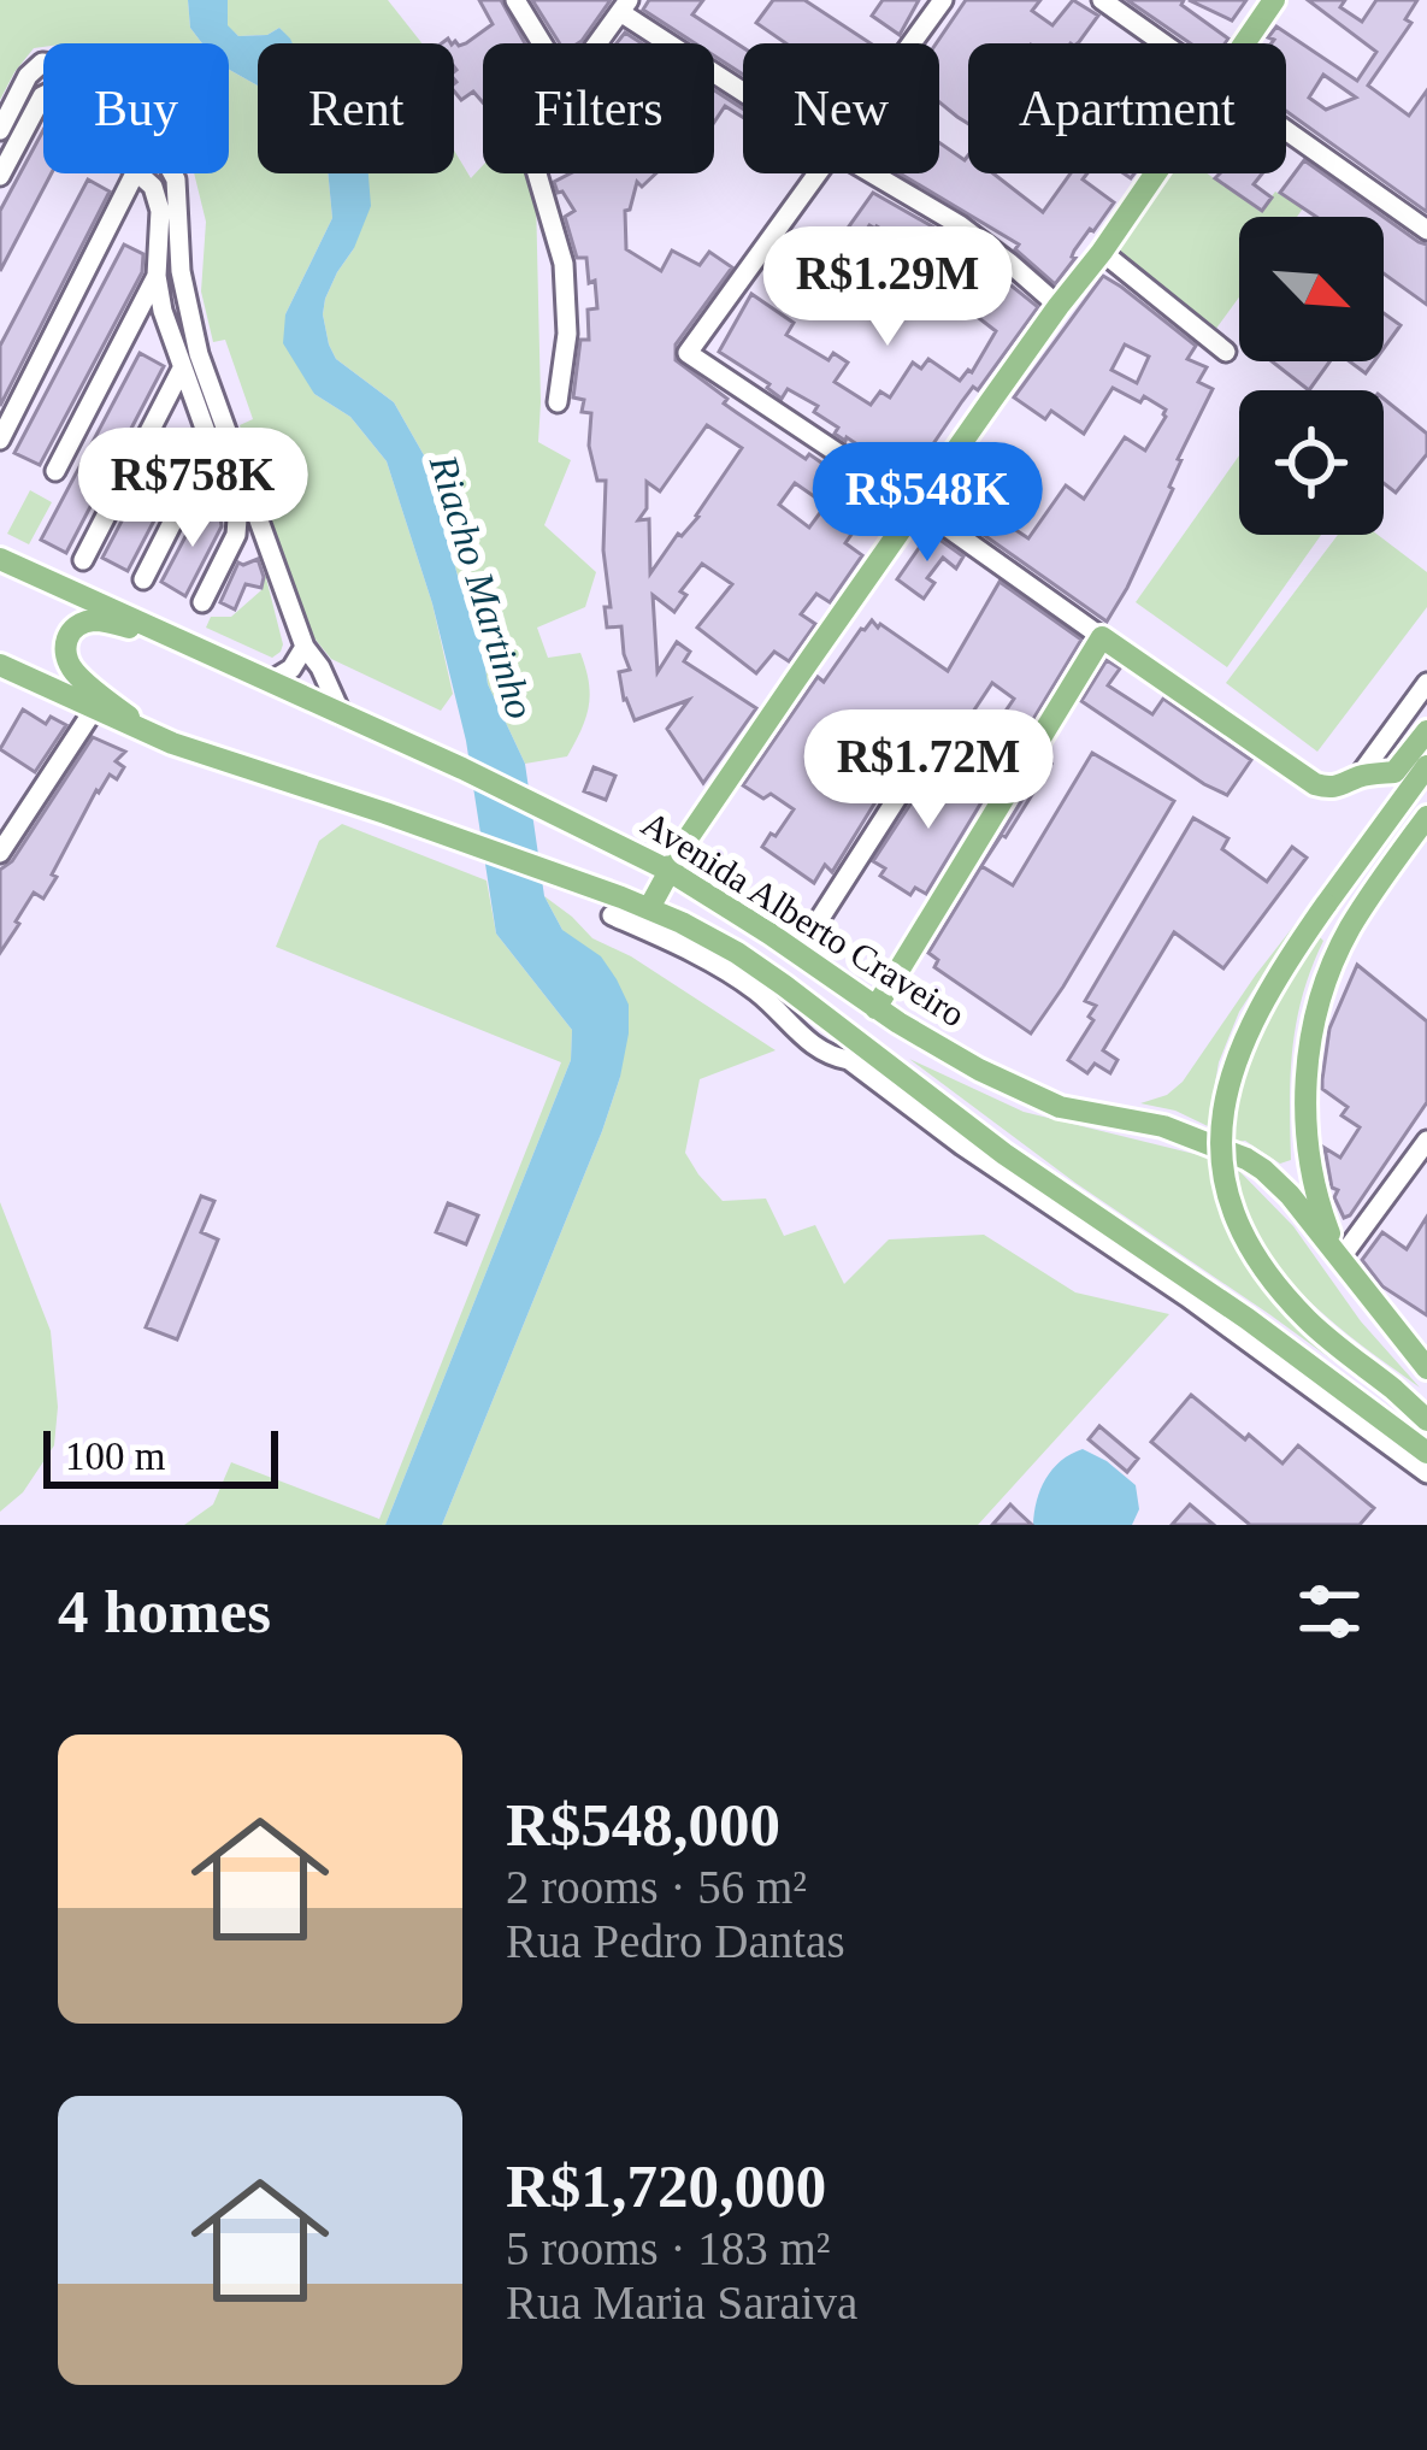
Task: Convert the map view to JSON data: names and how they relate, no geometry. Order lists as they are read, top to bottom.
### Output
{
  "streets": {
    "main road": ["Avenida Alberto Craveiro"]
  },
  "water": ["Riacho Martinho"],
  "scale_bar": "100 m",
  "north": "bottom right",
  "page": {
    "chip": [
      "Buy",
      "Rent",
      "Filters",
      "New",
      "Apartment"
    ],
    "price": [
      "R$1.29M",
      "R$758K",
      "R$548K",
      "R$1.72M"
    ],
    "scale": "100 m",
    "heading": "4 homes",
    "list": [
      {
        "name": "R$548,000",
        "note": "2 rooms · 56 m² · Rua Pedro Dantas"
      },
      {
        "name": "R$1,720,000",
        "note": "5 rooms · 183 m² · Rua Maria Saraiva"
      }
    ]
  }
}
